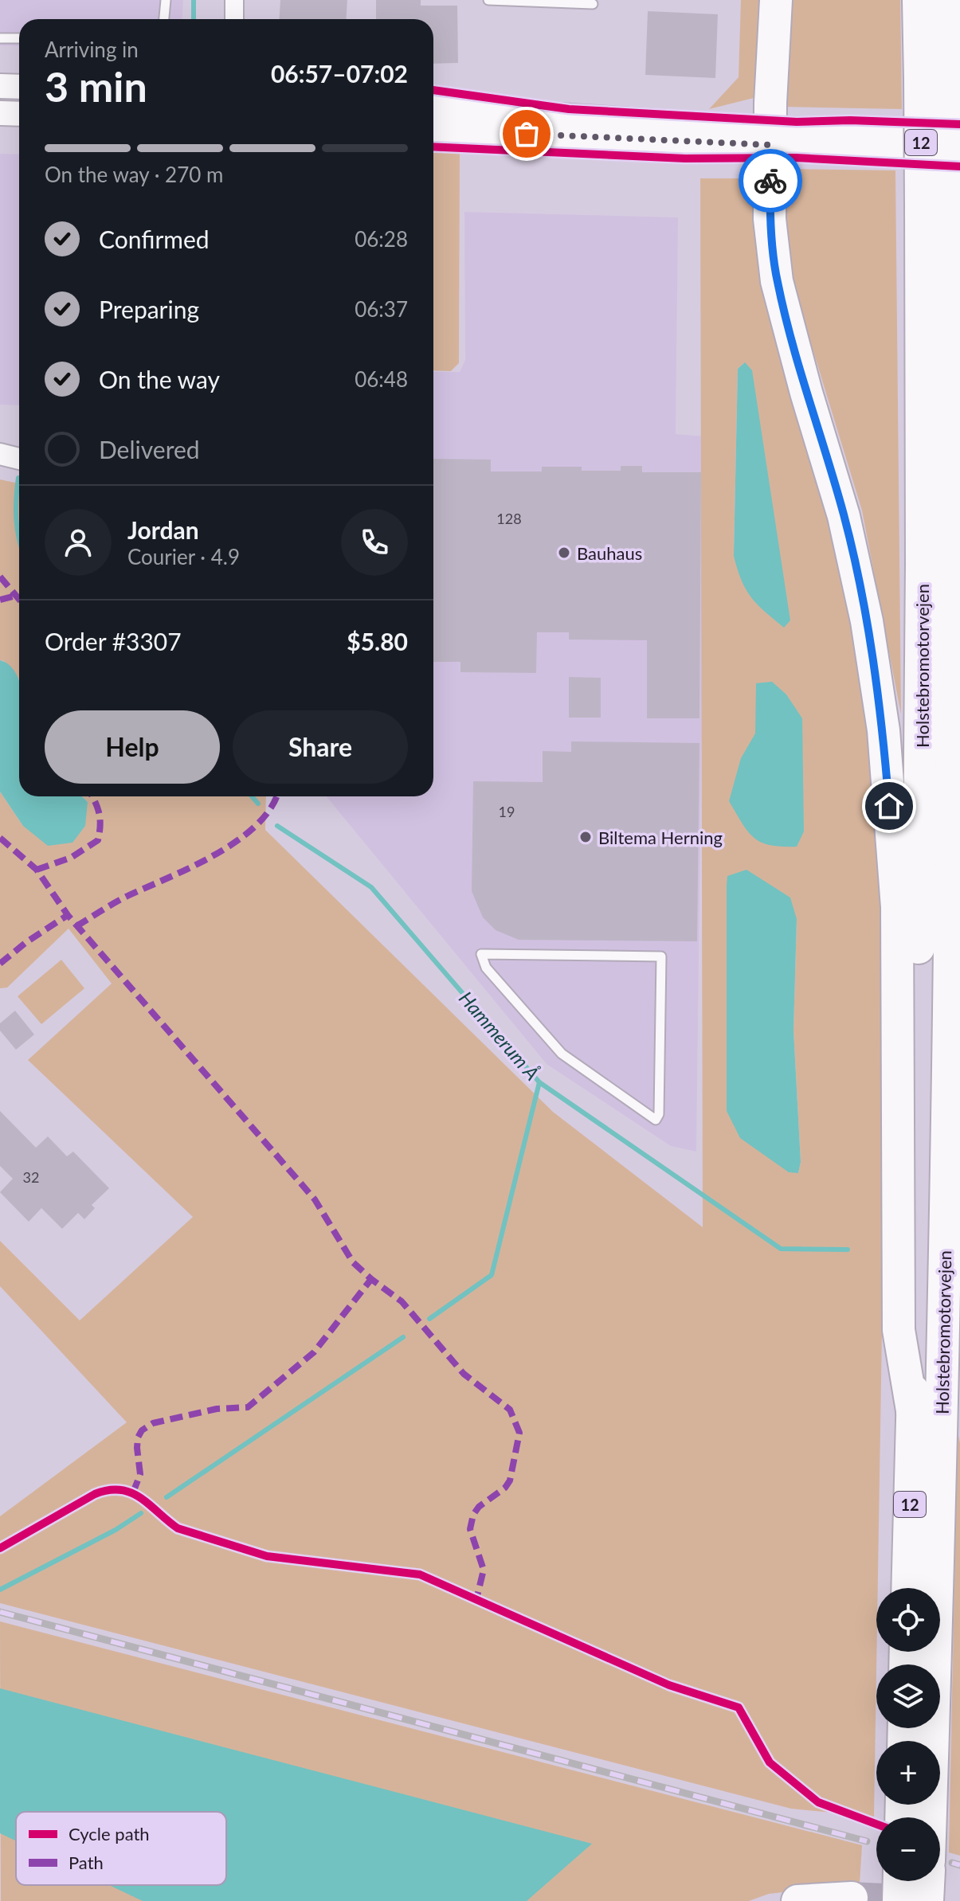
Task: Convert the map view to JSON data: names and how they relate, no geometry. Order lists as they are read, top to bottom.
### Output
{
  "streets": {
    "highway": ["12", "Holstebromotorvejen"]
  },
  "water": ["Hammerum Å"],
  "places": ["Bauhaus", "Biltema Herning"],
  "house_numbers": ["128", "19", "32"],
  "legend": ["Cycle path", "Path"],
  "page": {
    "heading": ["3 min", "Arriving in", "06:57–07:02"],
    "panel": [
      "Jordan",
      "Courier · 4.9",
      "Order #3307",
      "$5.80"
    ],
    "bar": "On the way · 270 m",
    "list": [
      ["Confirmed", "06:28"],
      ["Preparing", "06:37"],
      ["On the way", "06:48"],
      "Delivered"
    ],
    "buttons": ["Help", "Share"],
    "map_buttons": ["+", "−"]
  }
}
